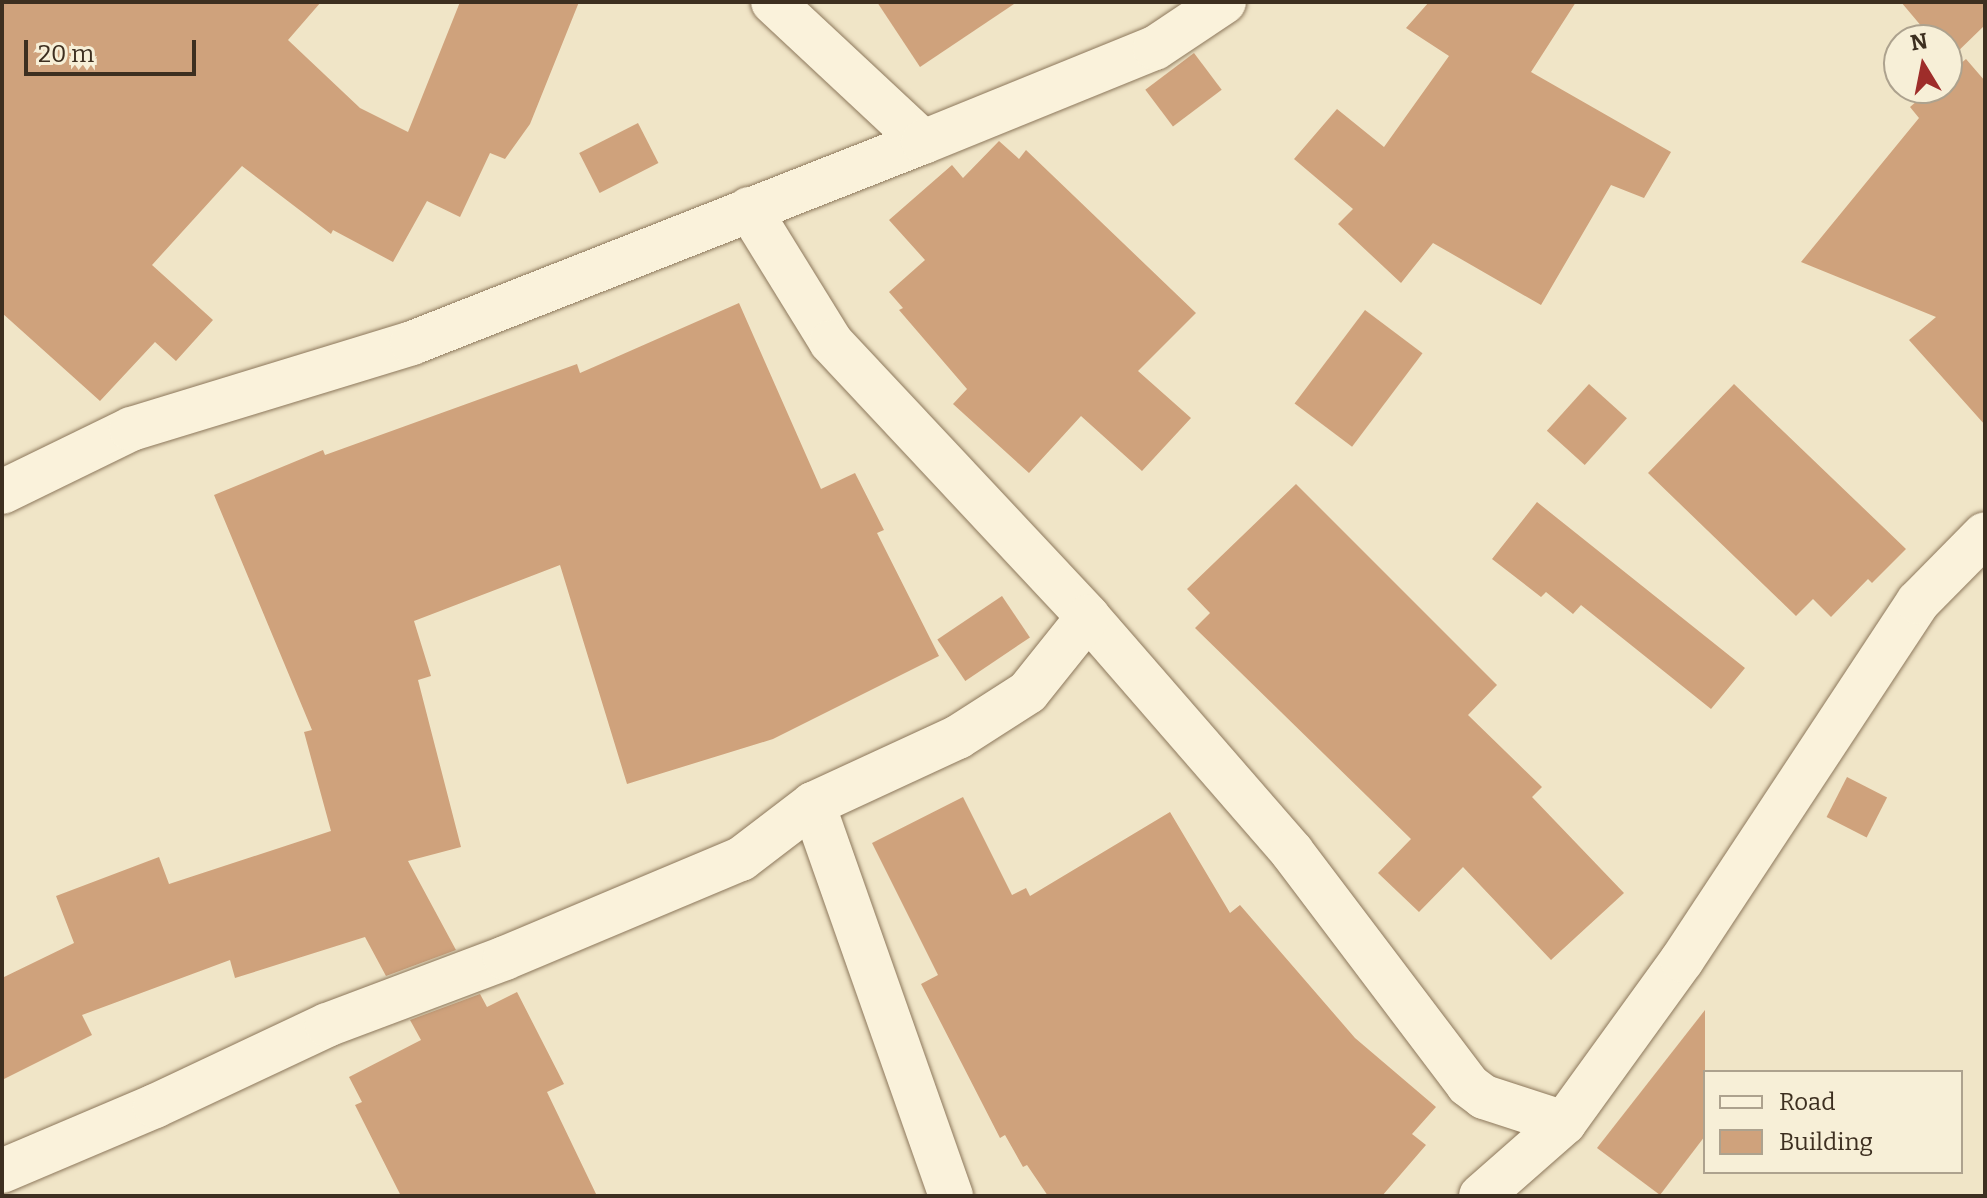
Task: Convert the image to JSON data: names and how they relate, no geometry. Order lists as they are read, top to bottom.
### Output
{
  "legend": ["Road", "Building"],
  "scale_bar": "20 m",
  "north": "top"
}
